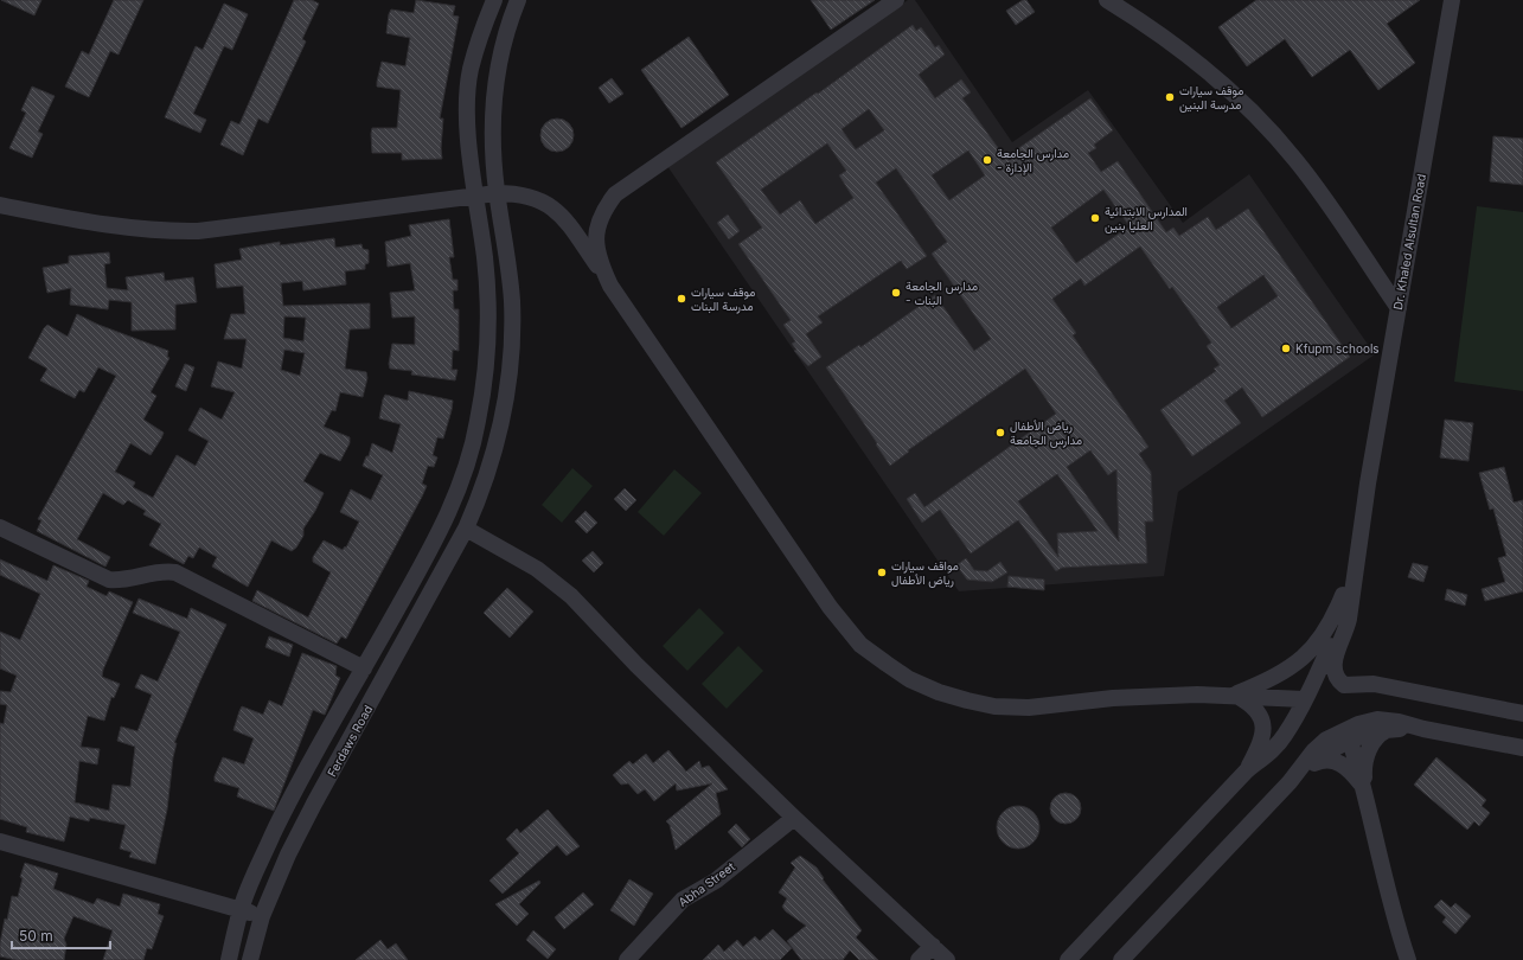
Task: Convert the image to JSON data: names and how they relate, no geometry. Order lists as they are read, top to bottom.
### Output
{
  "streets": {
    "street": ["Dr. Khaled Alsultan Road", "Ferdaws Road", "Abha Street"]
  },
  "places": [
    "موقف سيارات مدرسة البنين",
    "مدارس الجامعة - الإدارة",
    "المدارس الابتدائية العليا بنين",
    "مدارس الجامعة - البنات",
    "موقف سيارات مدرسة البنات",
    "Kfupm schools",
    "رياض الأطفال مدارس الجامعة",
    "مواقف سيارات رياض الأطفال"
  ],
  "scale_bar": "50 m"
}
